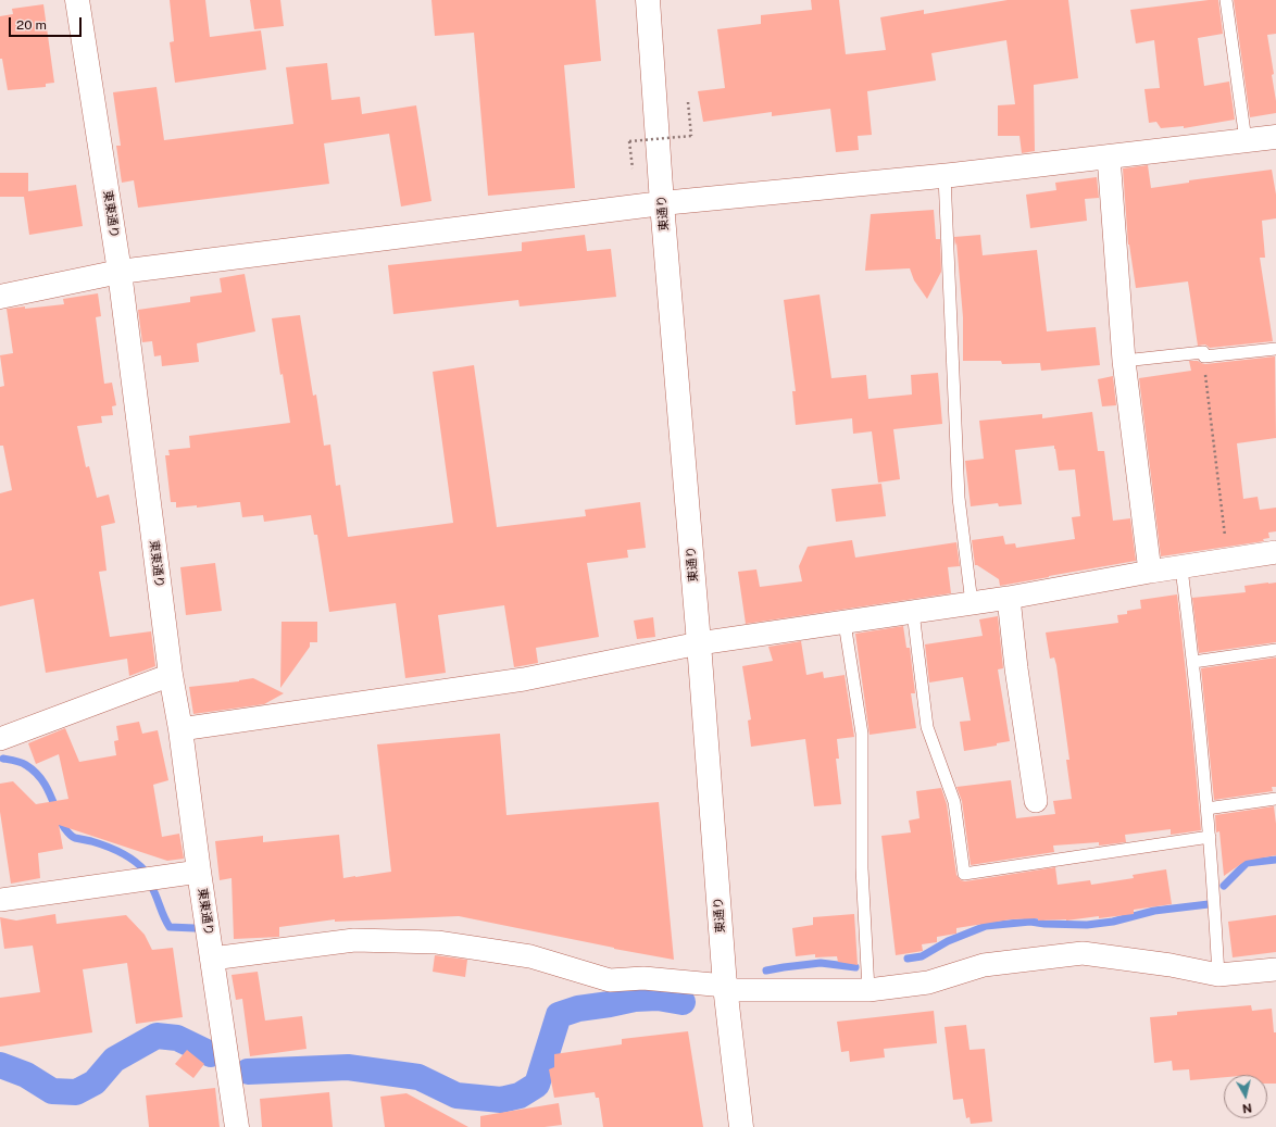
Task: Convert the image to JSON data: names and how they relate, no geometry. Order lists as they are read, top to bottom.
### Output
{
  "streets": {
    "street": ["東通り", "東東通り"]
  },
  "scale_bar": "20 m",
  "north": "bottom"
}
